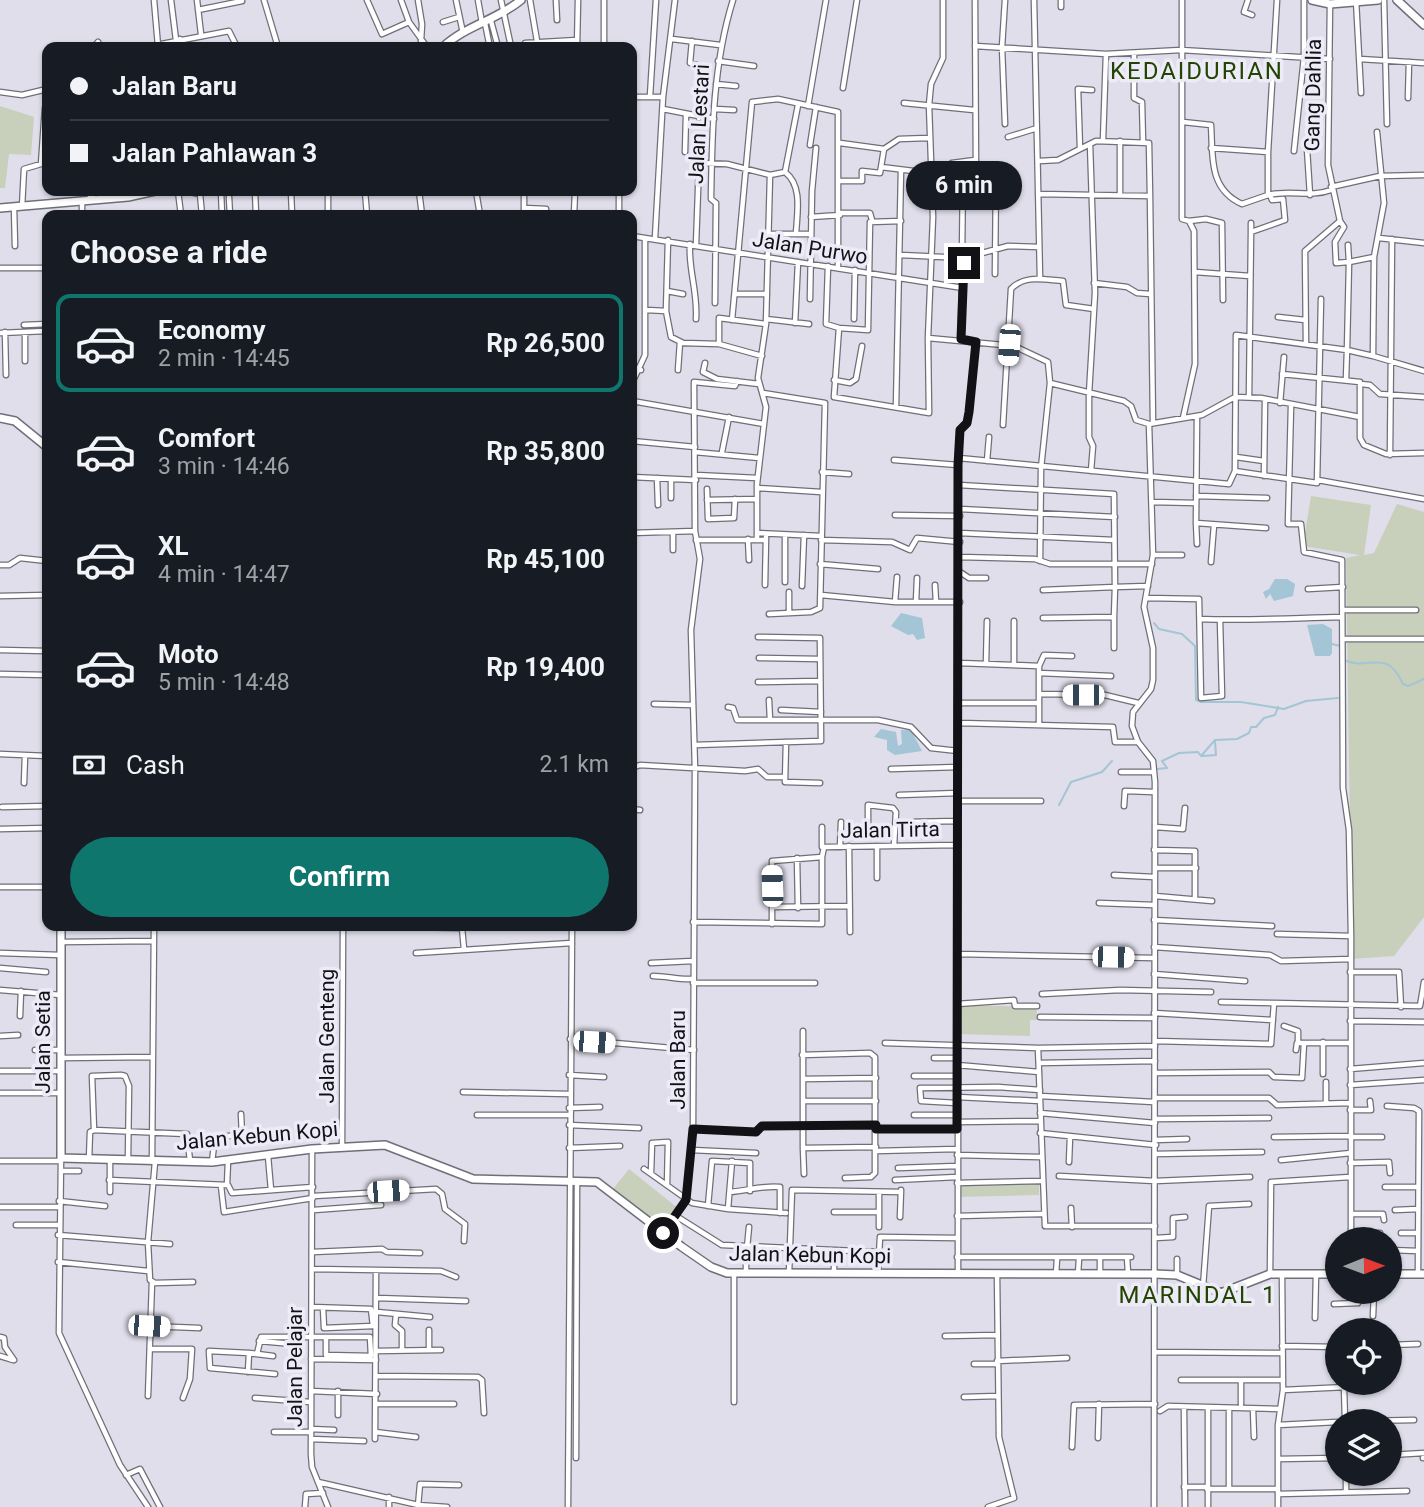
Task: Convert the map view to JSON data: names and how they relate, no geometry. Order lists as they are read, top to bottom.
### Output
{
  "streets": {
    "main road": ["Jalan Setia", "Jalan Kebun Kopi"],
    "street": [
      "Gang Dahlia",
      "Jalan Lestari",
      "Jalan Purwo",
      "Jalan Tirta",
      "Jalan Genteng",
      "Jalan Baru",
      "Jalan Pelajar"
    ]
  },
  "crossings": [
    ["Jalan Lestari", "Jalan Purwo"],
    ["Jalan Genteng", "Jalan Kebun Kopi"],
    ["Jalan Setia", "Jalan Kebun Kopi"],
    ["Jalan Baru", "Jalan Kebun Kopi"],
    ["Jalan Kebun Kopi", "Jalan Pelajar"]
  ],
  "districts": ["KEDAIDURIAN", "MARINDAL 1"],
  "north": "right",
  "page": {
    "banner": ["Jalan Baru", "Jalan Pahlawan 3"],
    "bubble": "6 min",
    "heading": "Choose a ride",
    "list": [
      {
        "name": "Economy",
        "note": "2 min · 14:45",
        "value": "Rp 26,500"
      },
      {
        "name": "Comfort",
        "note": "3 min · 14:46",
        "value": "Rp 35,800"
      },
      {
        "name": "XL",
        "note": "4 min · 14:47",
        "value": "Rp 45,100"
      },
      {
        "name": "Moto",
        "note": "5 min · 14:48",
        "value": "Rp 19,400"
      }
    ],
    "pay": ["Cash", "2.1 km"],
    "buttons": "Confirm"
  }
}
